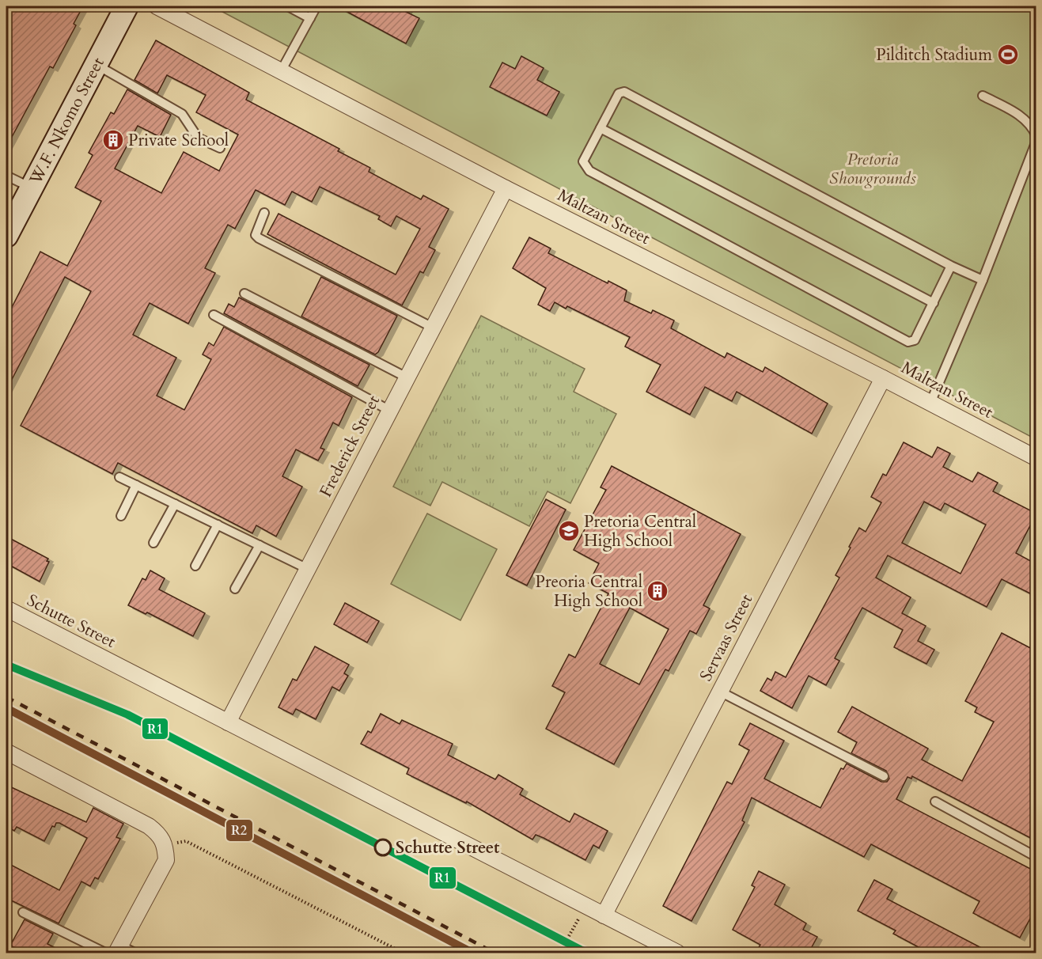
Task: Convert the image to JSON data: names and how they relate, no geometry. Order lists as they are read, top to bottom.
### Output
{
  "streets": {
    "main road": ["W.F. Nkomo Street"],
    "street": [
      "Maltzan Street",
      "Frederick Street",
      "Schutte Street",
      "Servaas Street"
    ]
  },
  "crossings": [
    ["Maltzan Street", "Frederick Street"],
    ["Maltzan Street", "Servaas Street"],
    ["Frederick Street", "Schutte Street"],
    ["Schutte Street", "Servaas Street"]
  ],
  "parks": ["Pretoria Showgrounds"],
  "places": {
    "sports": ["Pilditch Stadium"],
    "building": ["Private School", "Preoria Central High School"],
    "school or university": ["Pretoria Central High School"],
    "other": ["Schutte Street"]
  },
  "lines": ["transit line R1", "transit line R2"]
}
